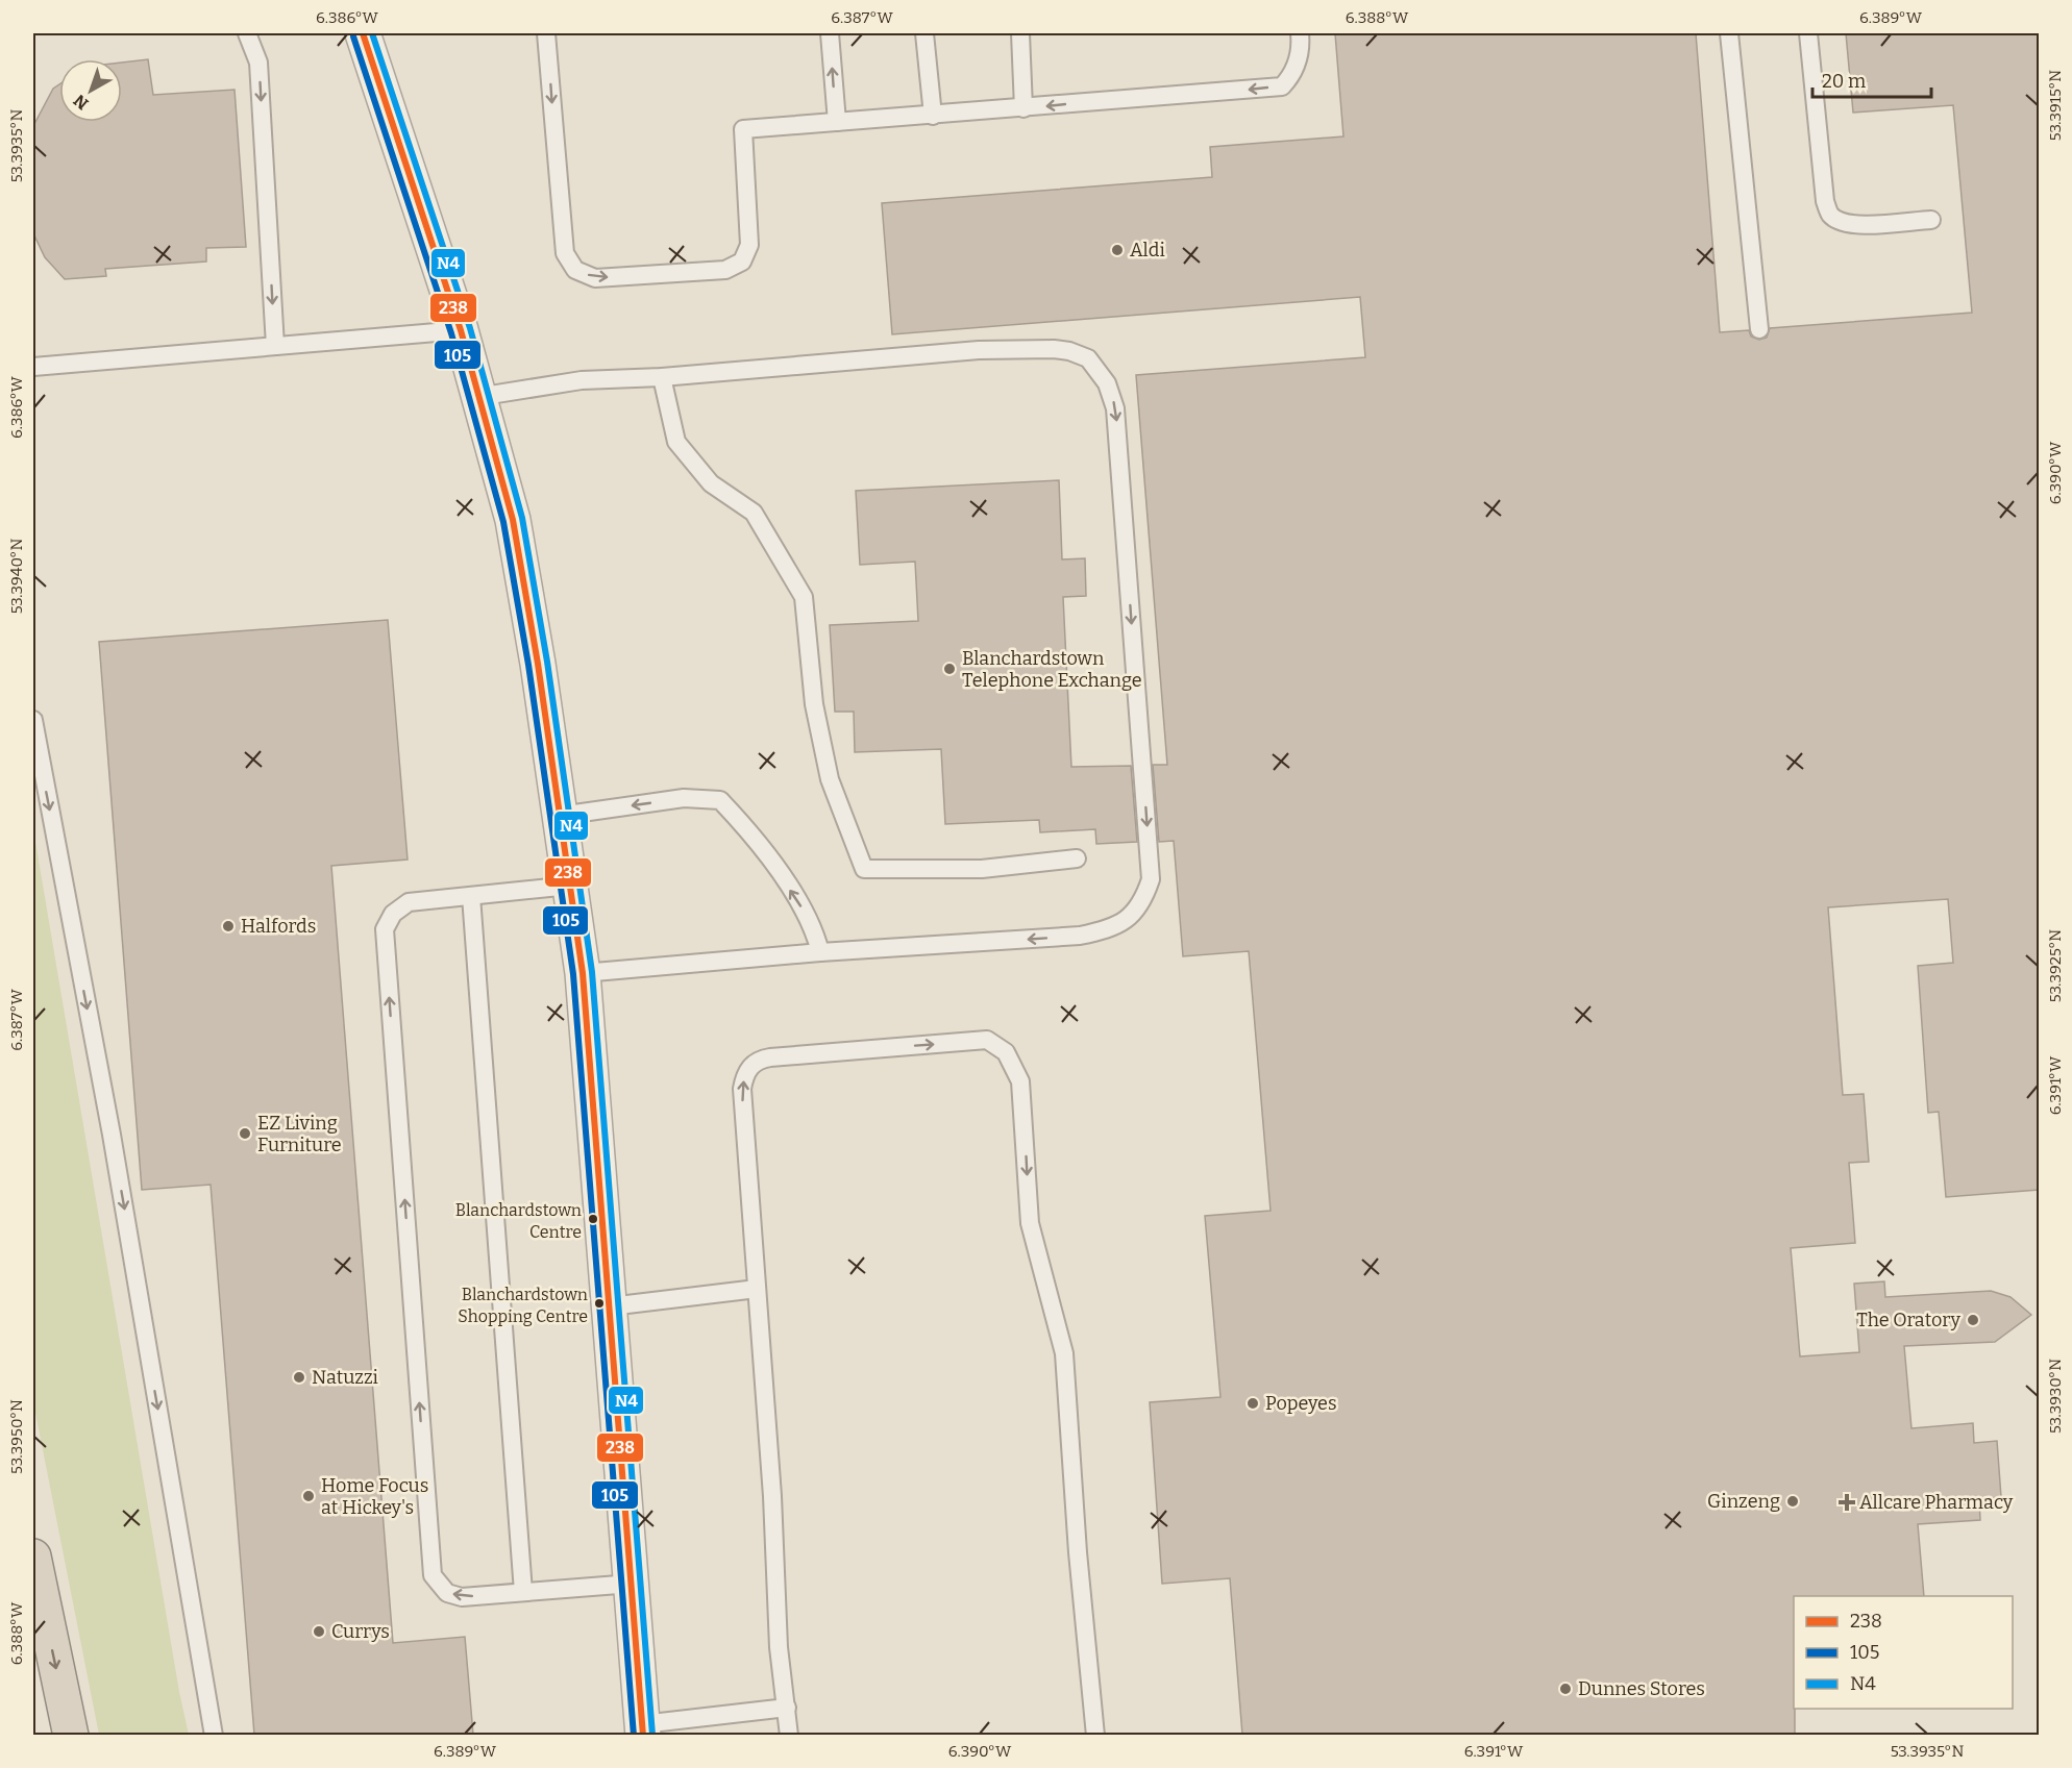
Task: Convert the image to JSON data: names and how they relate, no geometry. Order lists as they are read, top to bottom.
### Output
{
  "places": {
    "other": [
      "Aldi",
      "Blanchardstown Telephone Exchange",
      "Halfords",
      "EZ Living Furniture",
      "Blanchardstown Centre",
      "Blanchardstown Shopping Centre",
      "The Oratory",
      "Natuzzi",
      "Popeyes",
      "Home Focus at Hickey's",
      "Ginzeng",
      "Currys",
      "Dunnes Stores"
    ],
    "health": ["Allcare Pharmacy"]
  },
  "lines": ["transit line 238", "transit line N4", "transit line 105"],
  "legend": ["238", "105", "N4"],
  "scale_bar": "20 m",
  "north": "bottom left",
  "coordinates": [
    "6.386°W",
    "6.387°W",
    "6.388°W",
    "6.389°W",
    "53.3915°N",
    "53.3935°N",
    "6.390°W",
    "53.3940°N",
    "53.3925°N",
    "6.391°W",
    "53.3930°N",
    "53.3950°N"
  ]
}
